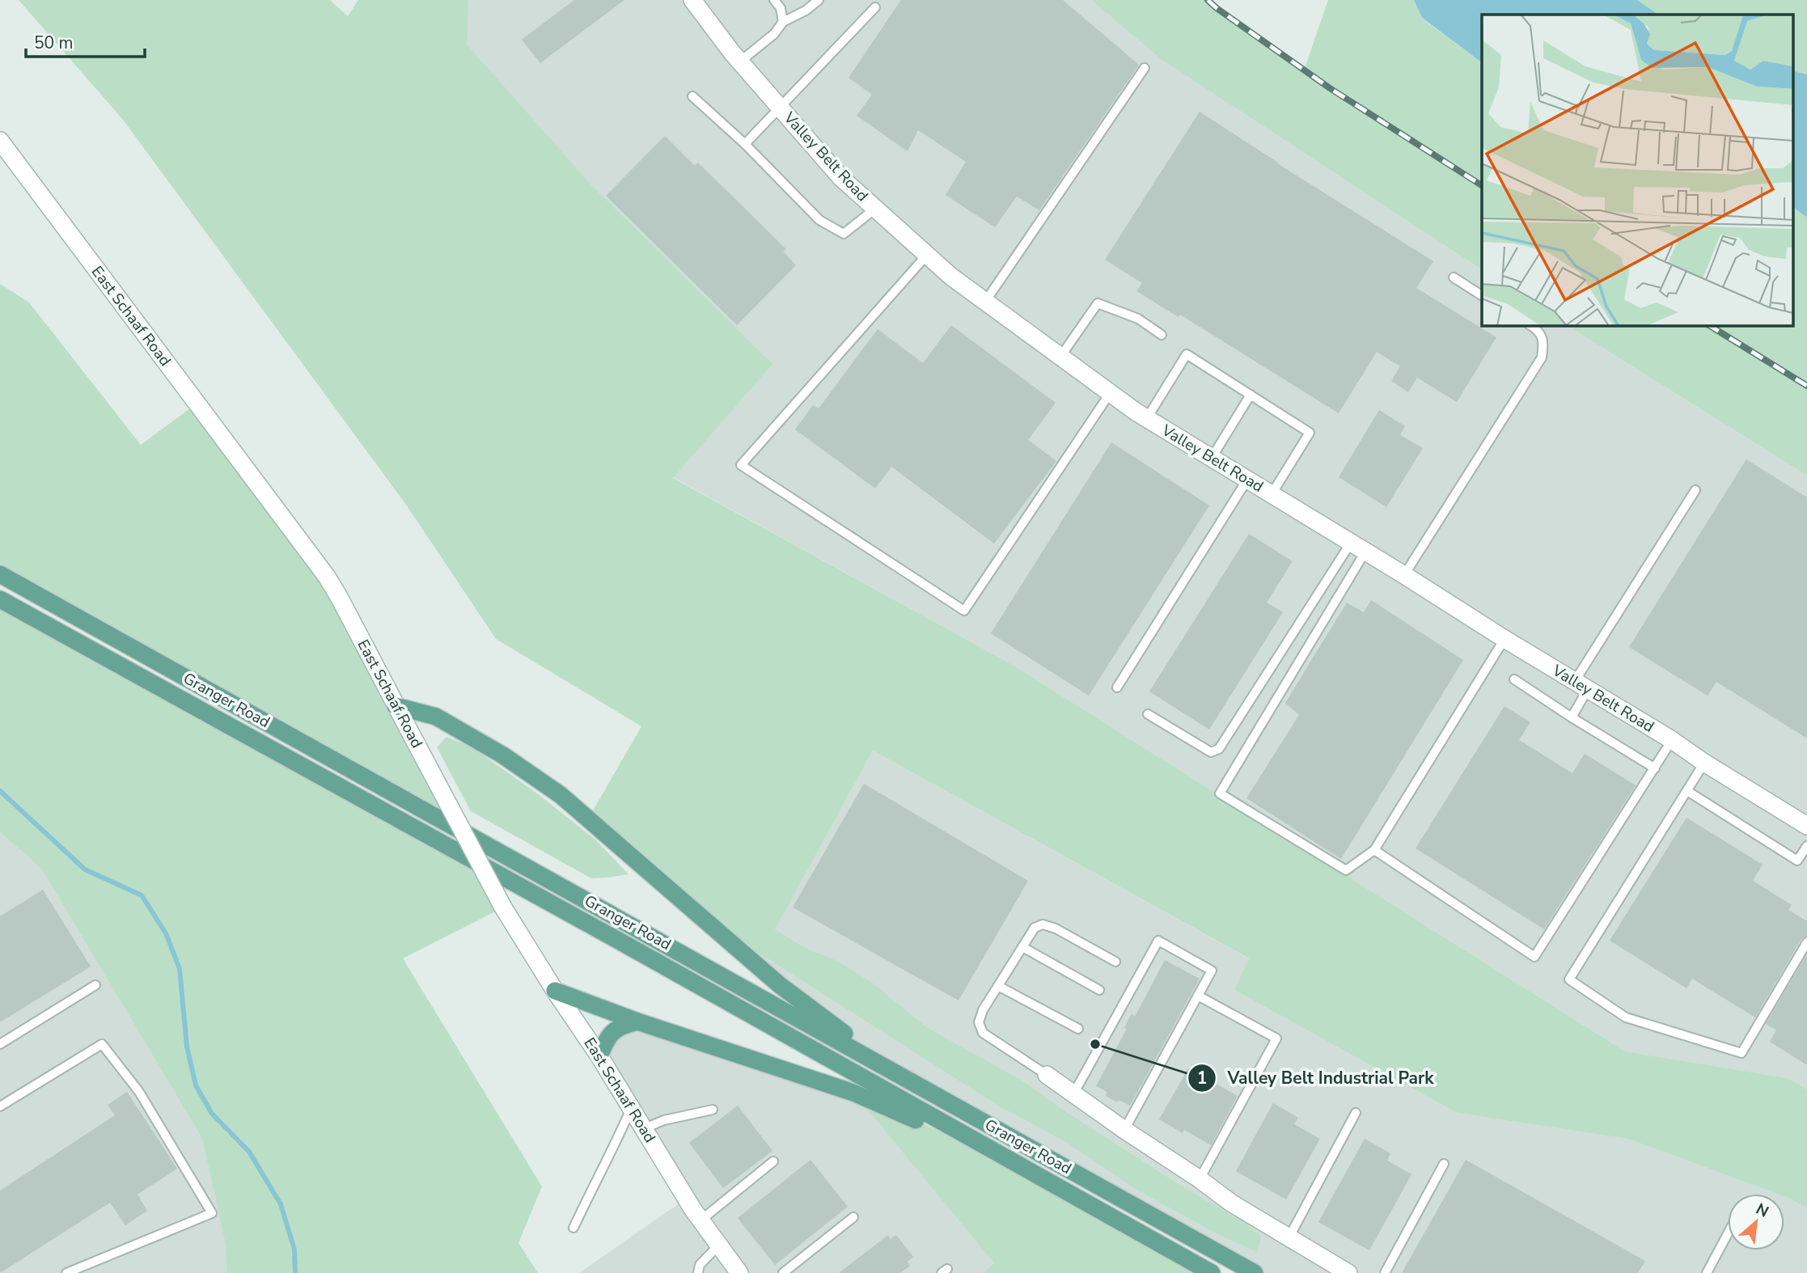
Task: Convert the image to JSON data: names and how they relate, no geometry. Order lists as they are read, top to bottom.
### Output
{
  "streets": {
    "main road": ["Granger Road"],
    "street": ["Valley Belt Road", "East Schaaf Road"]
  },
  "places": ["Valley Belt Industrial Park"],
  "scale_bar": "50 m",
  "north": "top right"
}
